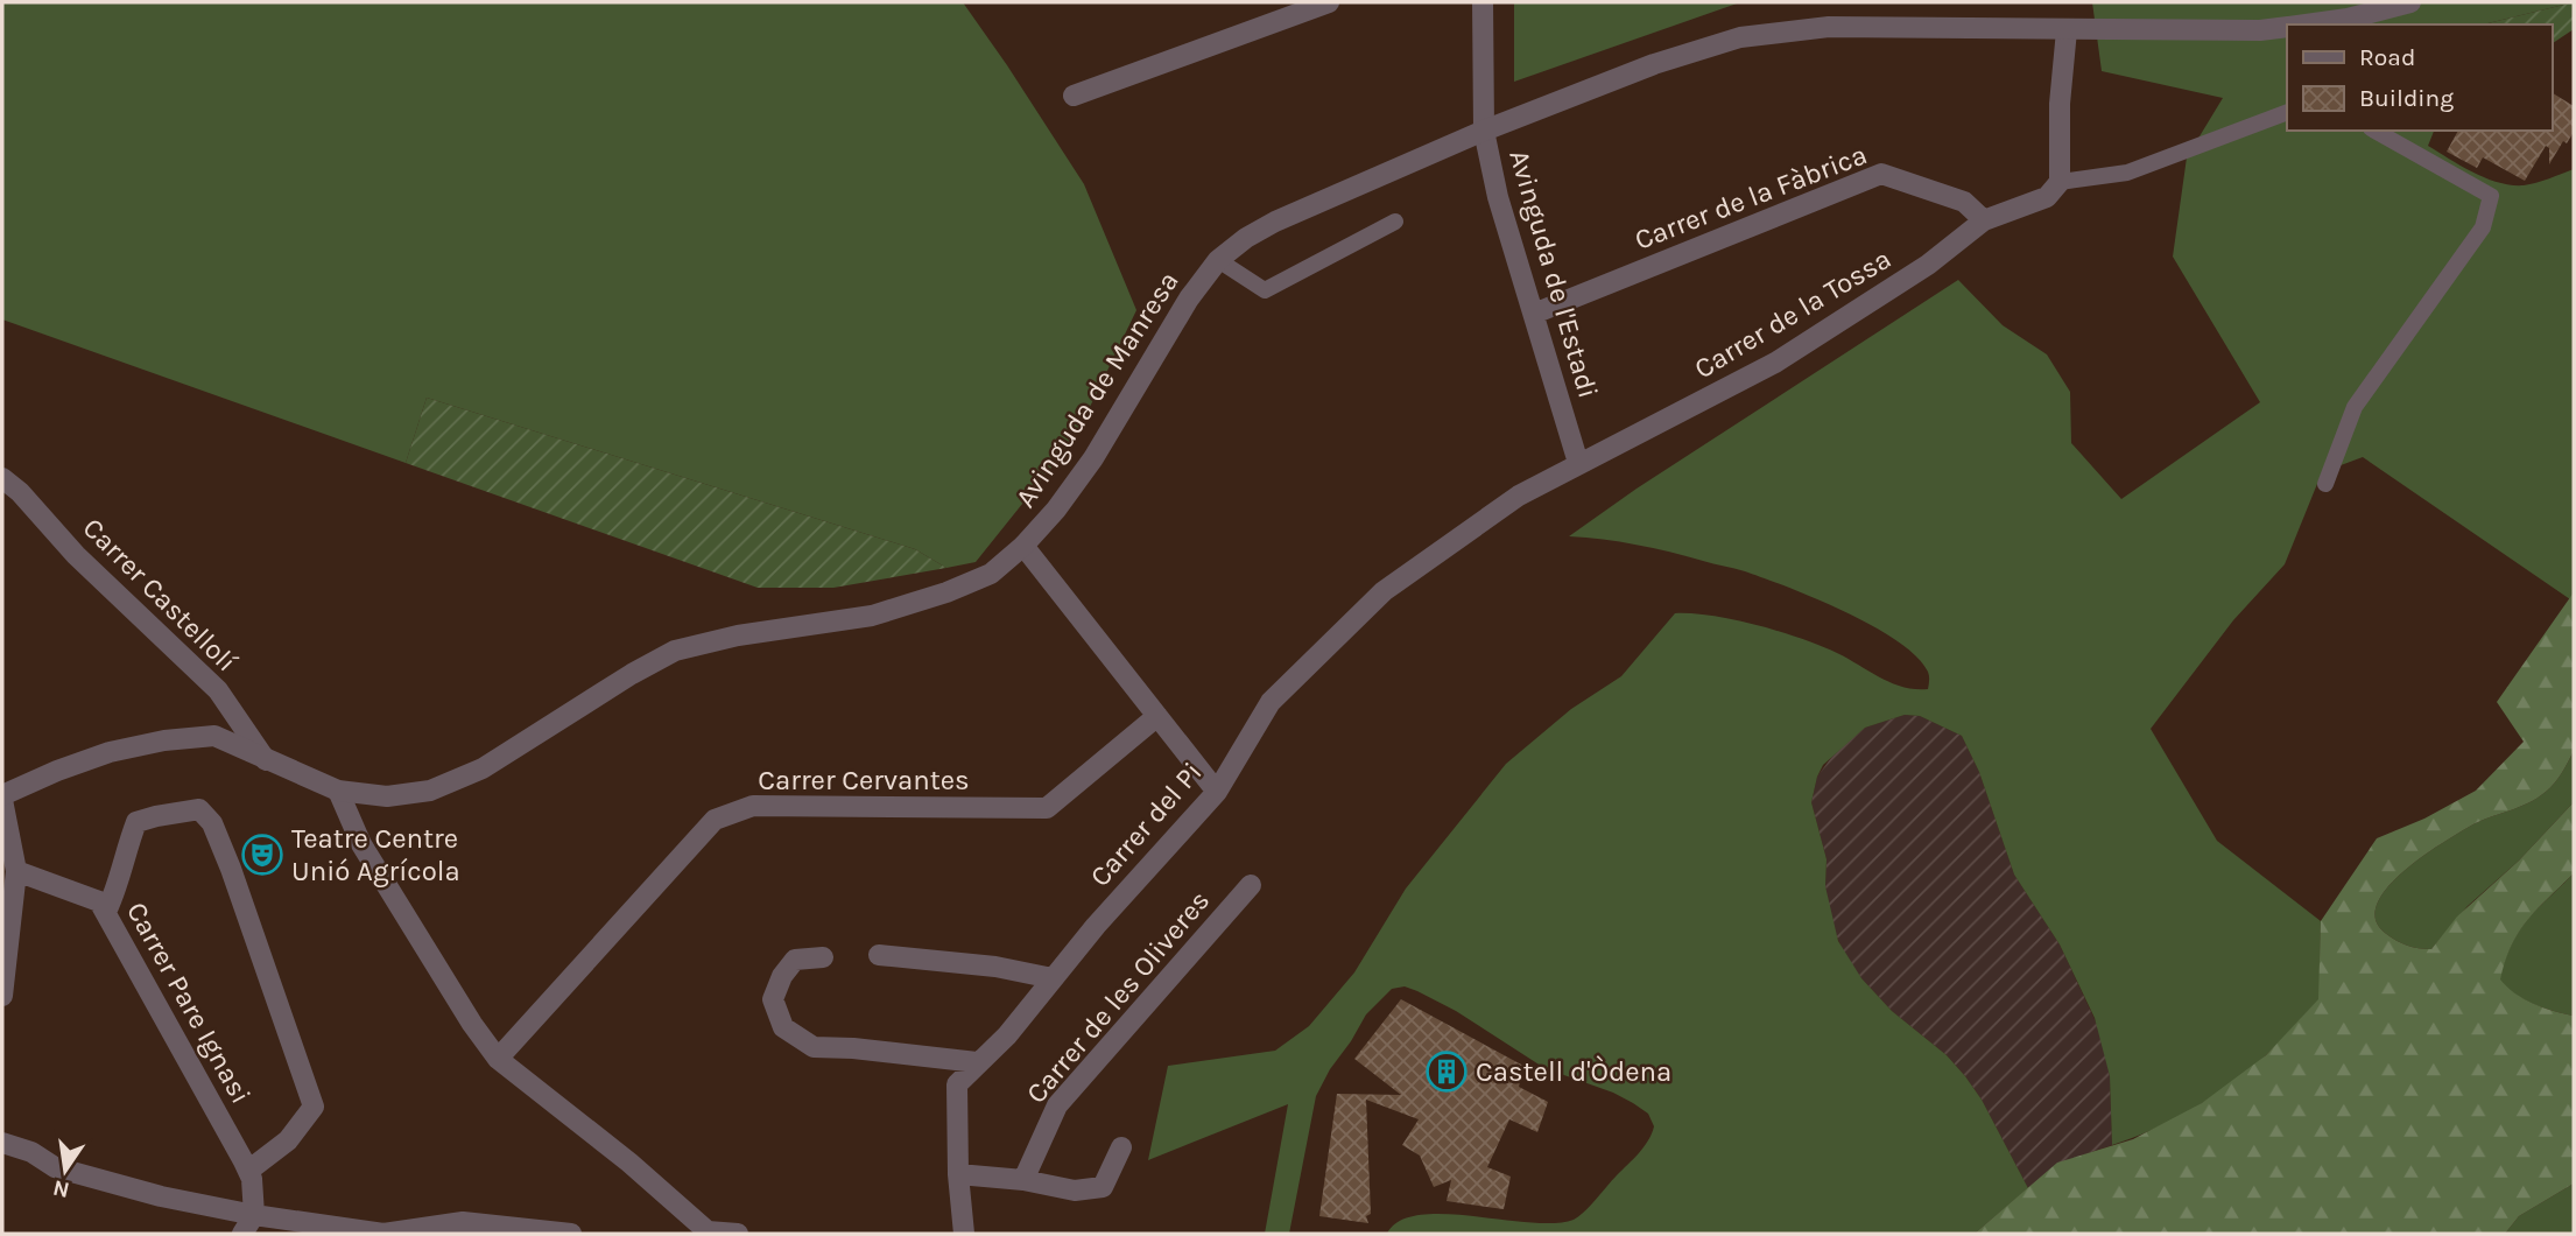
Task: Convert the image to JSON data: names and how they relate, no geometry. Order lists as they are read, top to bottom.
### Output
{
  "streets": {
    "street": [
      "Carrer de la Fàbrica",
      "Avinguda de l'Estadi",
      "Carrer de la Tossa",
      "Avinguda de Manresa",
      "Carrer Castellolí",
      "Carrer Cervantes",
      "Carrer del Pi",
      "Carrer de les Oliveres",
      "Carrer Pare Ignasi"
    ]
  },
  "crossings": [
    ["Carrer de la Fàbrica", "Avinguda de l'Estadi"],
    ["Carrer de la Fàbrica", "Carrer de la Tossa"],
    ["Avinguda de l'Estadi", "Carrer de la Tossa"],
    ["Avinguda de l'Estadi", "Avinguda de Manresa"],
    ["Avinguda de l'Estadi", "Carrer del Pi"],
    ["Carrer de la Tossa", "Carrer del Pi"],
    ["Avinguda de Manresa", "Carrer Castellolí"]
  ],
  "places": {
    "theatre": ["Teatre Centre Unió Agrícola"],
    "building": ["Castell d'Òdena"]
  },
  "legend": ["Road", "Building"],
  "north": "bottom"
}
